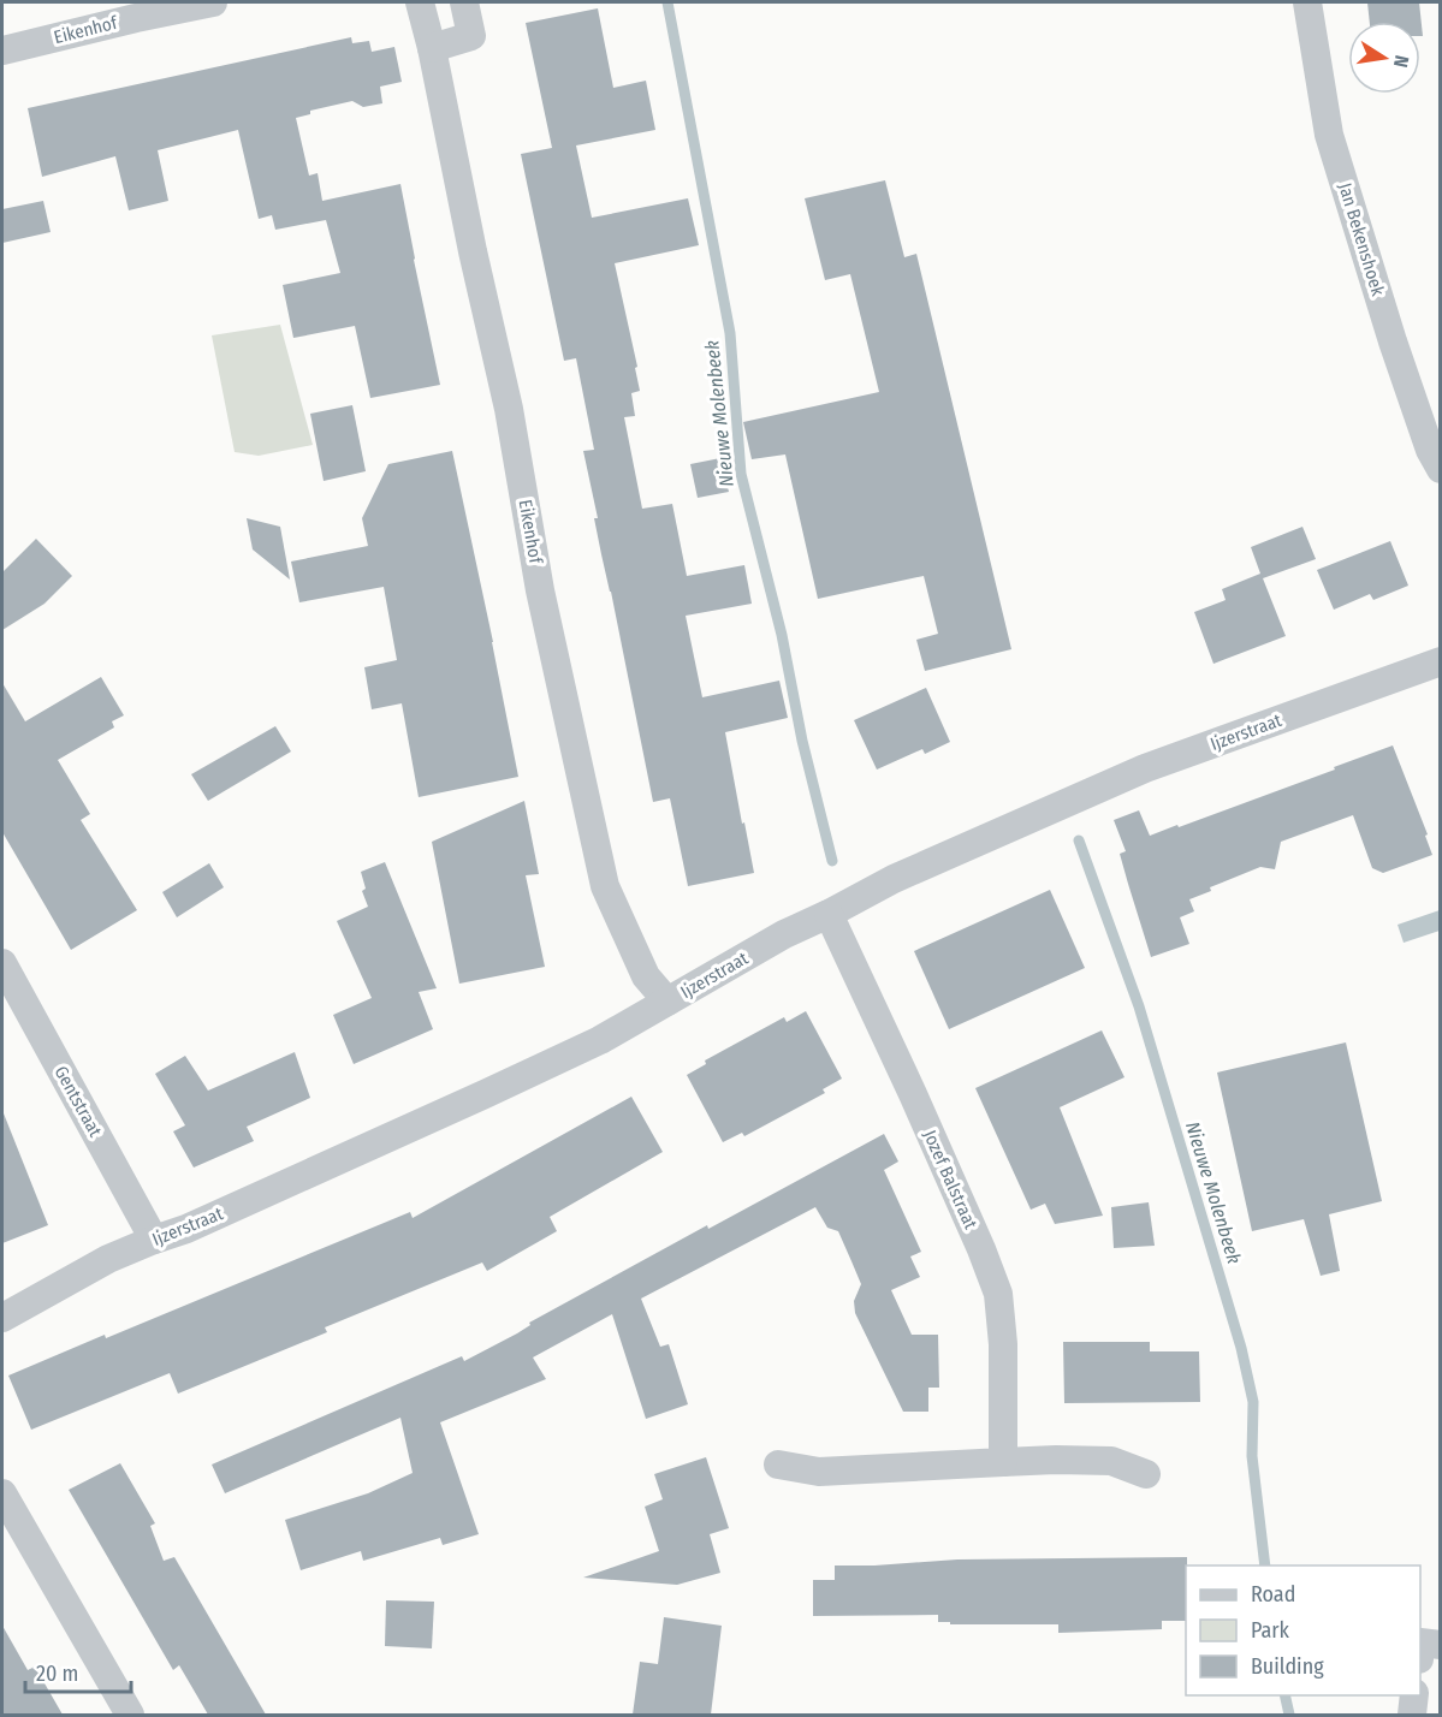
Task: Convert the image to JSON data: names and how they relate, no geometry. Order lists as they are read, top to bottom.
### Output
{
  "streets": {
    "street": [
      "Eikenhof",
      "Jan Bekenshoek",
      "Ijzerstraat",
      "Gentstraat",
      "Jozef Balstraat"
    ]
  },
  "crossings": [
    ["Eikenhof", "Ijzerstraat"],
    ["Ijzerstraat", "Gentstraat"],
    ["Ijzerstraat", "Jozef Balstraat"]
  ],
  "water": ["Nieuwe Molenbeek"],
  "legend": ["Road", "Park", "Building"],
  "scale_bar": "20 m",
  "north": "right"
}
